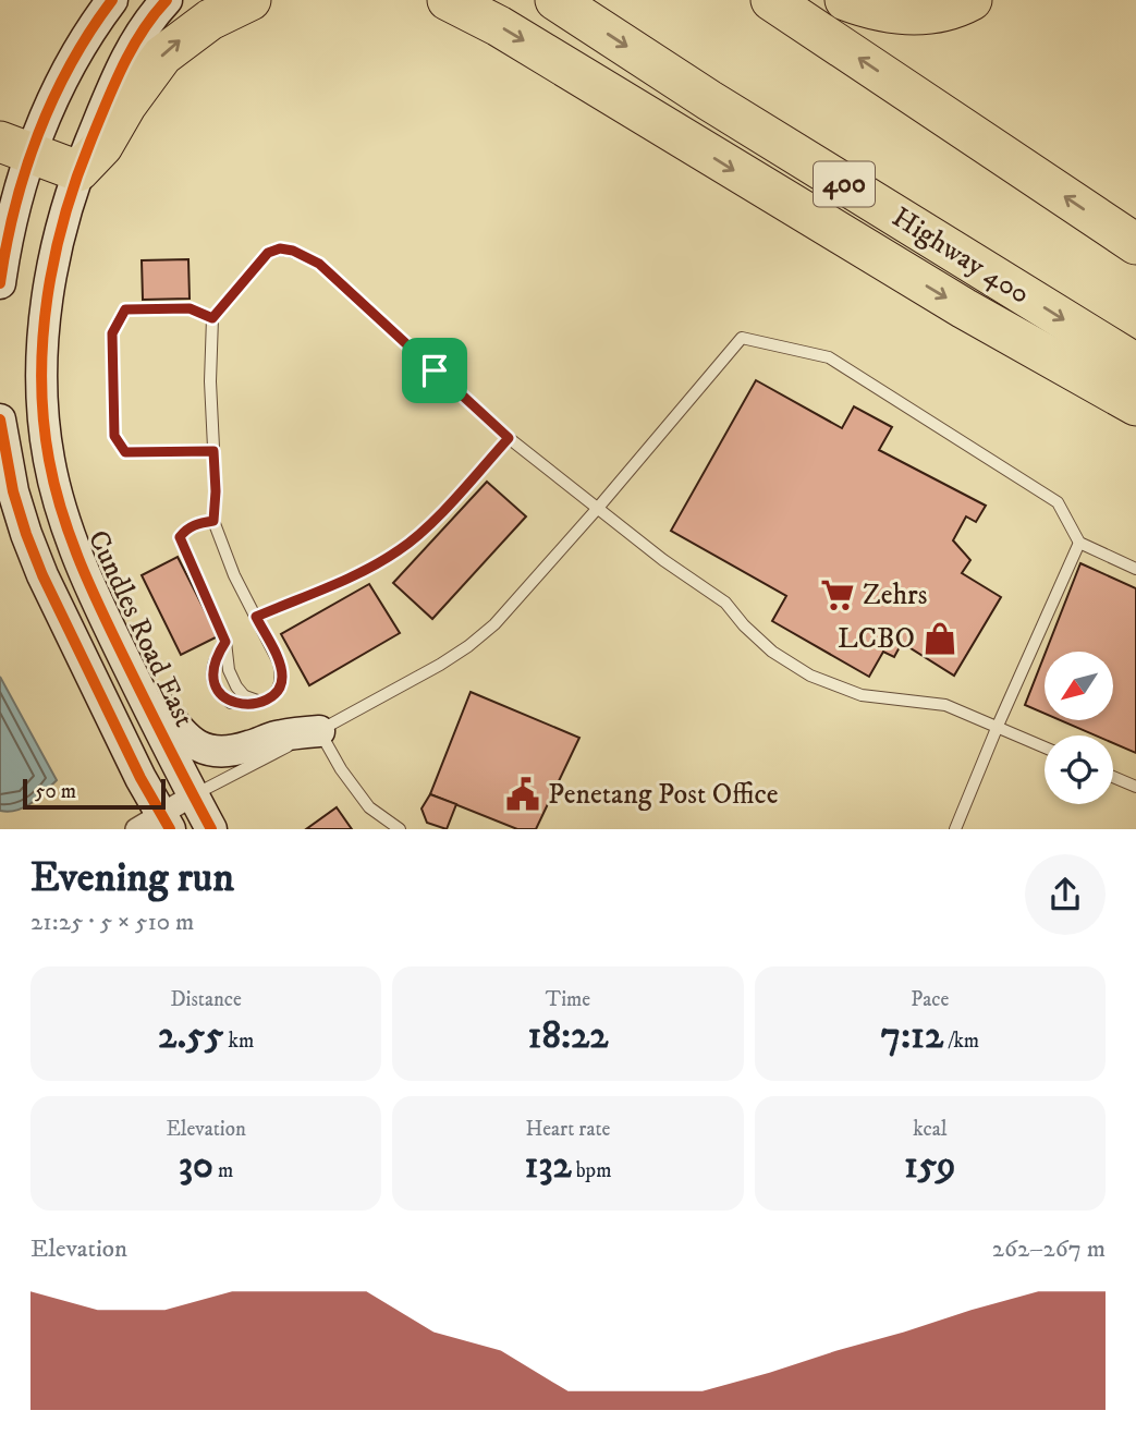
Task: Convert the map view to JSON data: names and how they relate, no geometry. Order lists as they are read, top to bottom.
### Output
{
  "streets": {
    "highway": ["400", "Highway 400"],
    "main road": ["Cundles Road East"]
  },
  "places": {
    "supermarket": ["Zehrs"],
    "shop": ["LCBO"],
    "public building": ["Penetang Post Office"]
  },
  "scale_bar": "50 m",
  "north": "bottom left",
  "page": {
    "scale": "50 m",
    "heading": ["Evening run", "21:25 · 5 × 510 m"],
    "stats": [
      ["Distance", "2.55 km"],
      ["Time", "18:22"],
      ["Pace", "7:12 /km"],
      ["Elevation", "30 m"],
      ["Heart rate", "132 bpm"],
      ["kcal", "159"]
    ],
    "chart": ["Elevation", "262–267 m"]
  }
}
